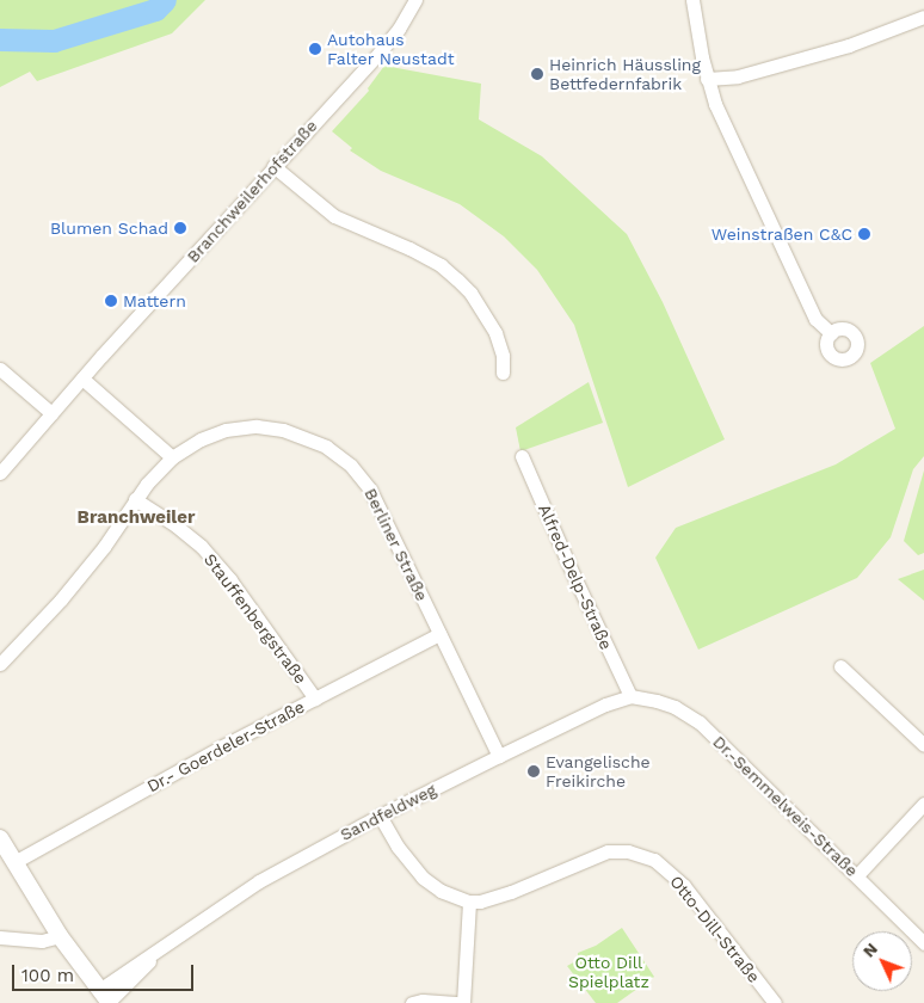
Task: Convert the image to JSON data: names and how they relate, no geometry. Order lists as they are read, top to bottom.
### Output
{
  "streets": {
    "street": [
      "Branchweilerhofstraße",
      "Berliner Straße",
      "Alfred-Delp-Straße",
      "Stauffenbergstraße",
      "Dr.- Goerdeler-Straße",
      "Dr.-Semmelweis-Straße",
      "Sandfeldweg",
      "Otto-Dill-Straße"
    ]
  },
  "crossings": [
    ["Berliner Straße", "Stauffenbergstraße"],
    ["Berliner Straße", "Dr.- Goerdeler-Straße"],
    ["Berliner Straße", "Sandfeldweg"],
    ["Alfred-Delp-Straße", "Dr.-Semmelweis-Straße"],
    ["Alfred-Delp-Straße", "Sandfeldweg"],
    ["Stauffenbergstraße", "Dr.- Goerdeler-Straße"],
    ["Dr.-Semmelweis-Straße", "Sandfeldweg"]
  ],
  "districts": ["Branchweiler"],
  "parks": ["Otto Dill Spielplatz"],
  "places": [
    "Autohaus Falter Neustadt",
    "Heinrich Häussling Bettfedernfabrik",
    "Blumen Schad",
    "Weinstraßen C&C",
    "Mattern",
    "Evangelische Freikirche"
  ],
  "scale_bar": "100 m",
  "north": "top left"
}
